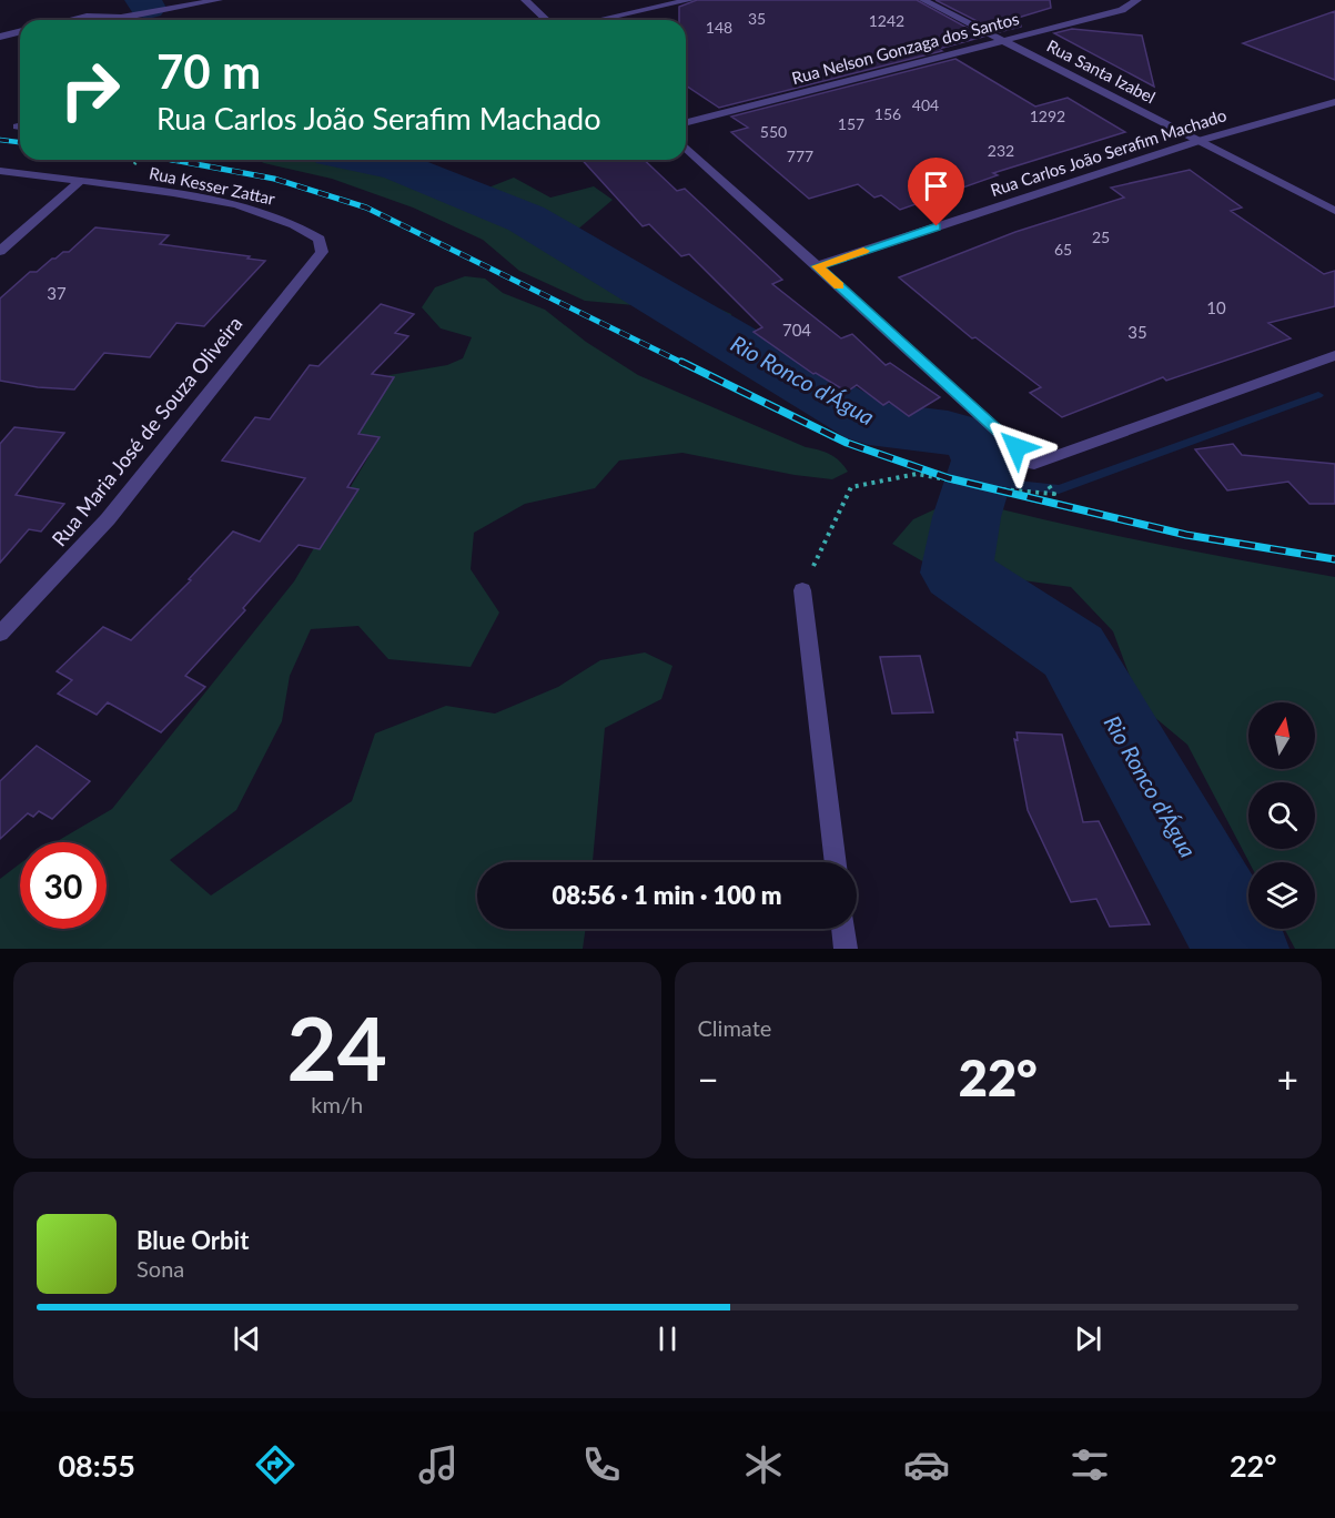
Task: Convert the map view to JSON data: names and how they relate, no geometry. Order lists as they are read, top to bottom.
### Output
{
  "streets": {
    "street": [
      "Rua Nelson Gonzaga dos Santos",
      "Rua Santa Izabel",
      "Rua Carlos João Serafim Machado",
      "Rua Kesser Zattar",
      "Rua Maria José de Souza Oliveira"
    ]
  },
  "crossings": [
    ["Rua Nelson Gonzaga dos Santos", "Rua Santa Izabel"],
    ["Rua Santa Izabel", "Rua Carlos João Serafim Machado"],
    ["Rua Kesser Zattar", "Rua Maria José de Souza Oliveira"]
  ],
  "water": ["Rio Ronco d'Água"],
  "house_numbers": [
    "35",
    "1242",
    "148",
    "404",
    "156",
    "1292",
    "157",
    "550",
    "232",
    "777",
    "25",
    "65",
    "37",
    "10",
    "704",
    "35"
  ],
  "north": "top",
  "page": {
    "turn": ["70 m", "Rua Carlos João Serafim Machado"],
    "limit": "30",
    "trip": "08:56 · 1 min · 100 m",
    "tile": [
      ["24", "km/h"],
      "Climate"
    ],
    "heat": ["−", "22°", "+"],
    "song": ["Blue Orbit", "Sona"],
    "tabs": ["08:55", "22°"]
  }
}
